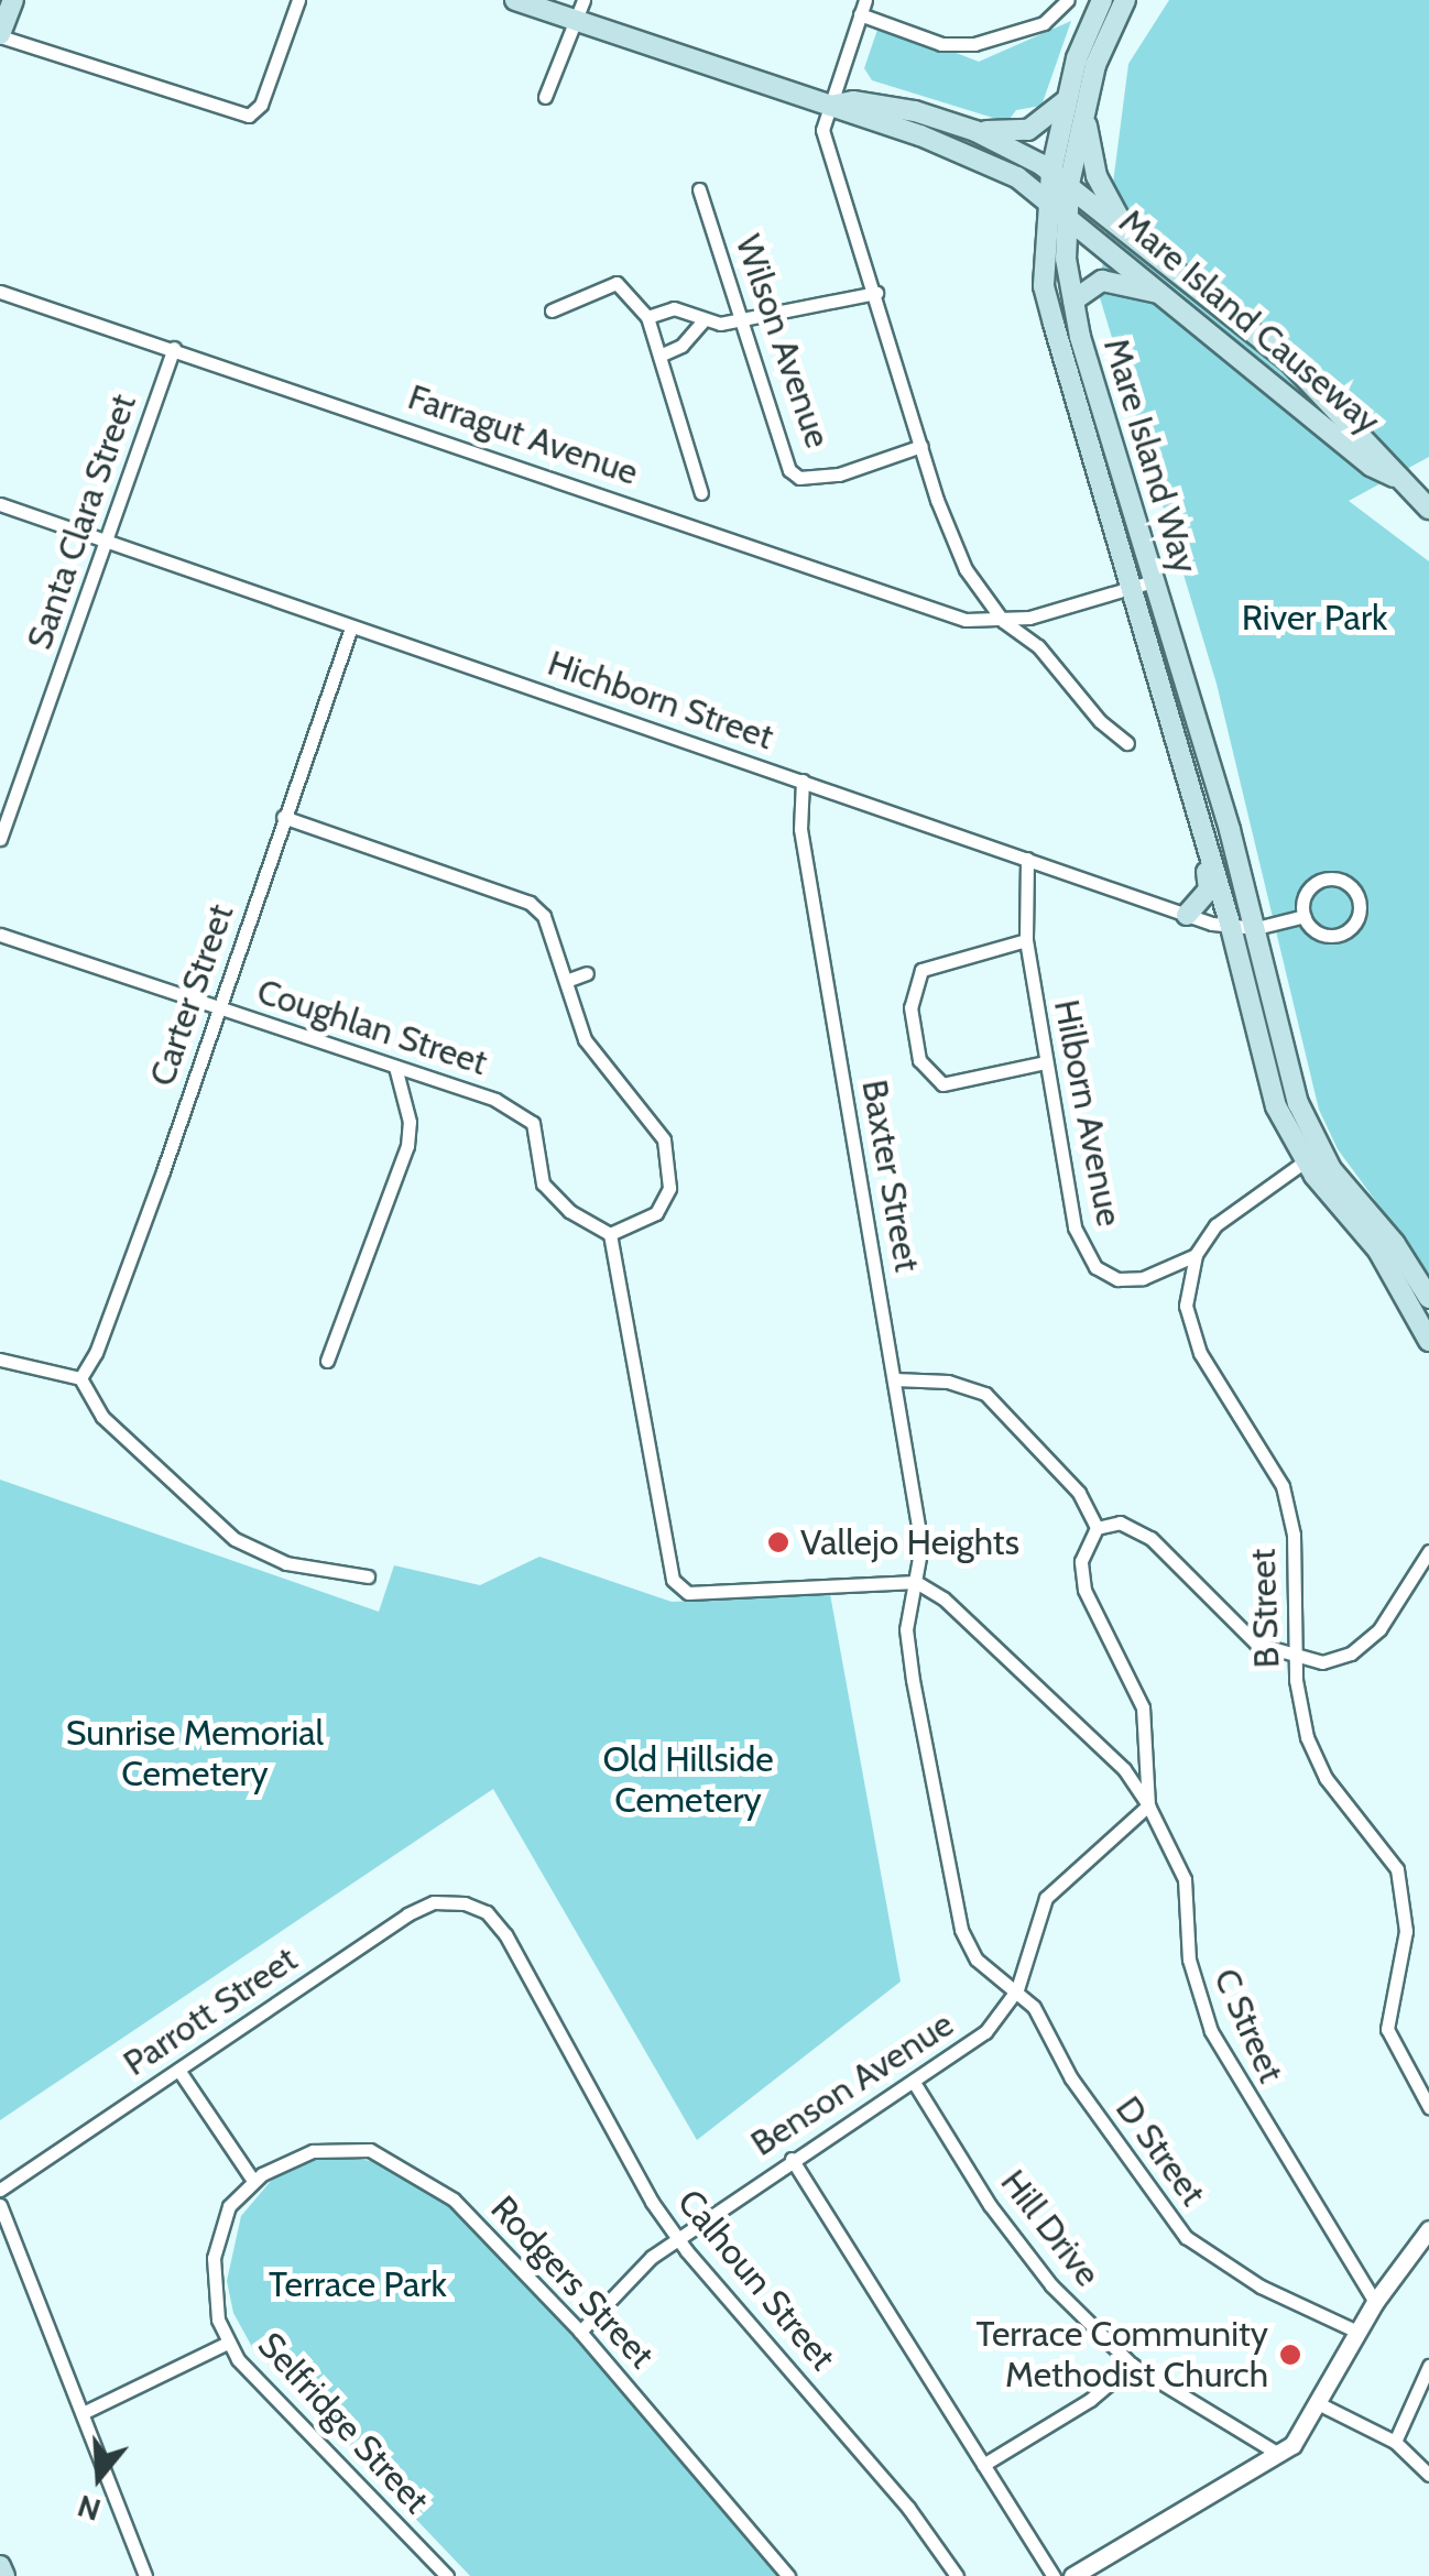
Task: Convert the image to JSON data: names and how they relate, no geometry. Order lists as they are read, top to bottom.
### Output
{
  "streets": {
    "main road": ["Mare Island Causeway", "Mare Island Way"],
    "street": [
      "Wilson Avenue",
      "Farragut Avenue",
      "Santa Clara Street",
      "Hichborn Street",
      "Carter Street",
      "Coughlan Street",
      "Hilborn Avenue",
      "Baxter Street",
      "B Street",
      "Parrott Street",
      "C Street",
      "Benson Avenue",
      "D Street",
      "Hill Drive",
      "Calhoun Street",
      "Rodgers Street",
      "Selfridge Street"
    ]
  },
  "crossings": [
    ["Mare Island Causeway", "Mare Island Way"],
    ["Farragut Avenue", "Santa Clara Street"],
    ["Mare Island Way", "Hichborn Street"],
    ["Santa Clara Street", "Hichborn Street"],
    ["Hichborn Street", "Carter Street"],
    ["Hichborn Street", "Hilborn Avenue"],
    ["Hichborn Street", "Baxter Street"],
    ["Carter Street", "Coughlan Street"],
    ["Hilborn Avenue", "B Street"],
    ["Baxter Street", "C Street"],
    ["Baxter Street", "Benson Avenue"],
    ["Baxter Street", "D Street"],
    ["Parrott Street", "Calhoun Street"],
    ["C Street", "Benson Avenue"],
    ["Benson Avenue", "D Street"],
    ["Benson Avenue", "Hill Drive"],
    ["Benson Avenue", "Calhoun Street"],
    ["Benson Avenue", "Rodgers Street"],
    ["Rodgers Street", "Selfridge Street"]
  ],
  "parks": [
    "River Park",
    "Sunrise Memorial Cemetery",
    "Old Hillside Cemetery",
    "Terrace Park"
  ],
  "places": ["Vallejo Heights", "Terrace Community Methodist Church"],
  "north": "bottom"
}
